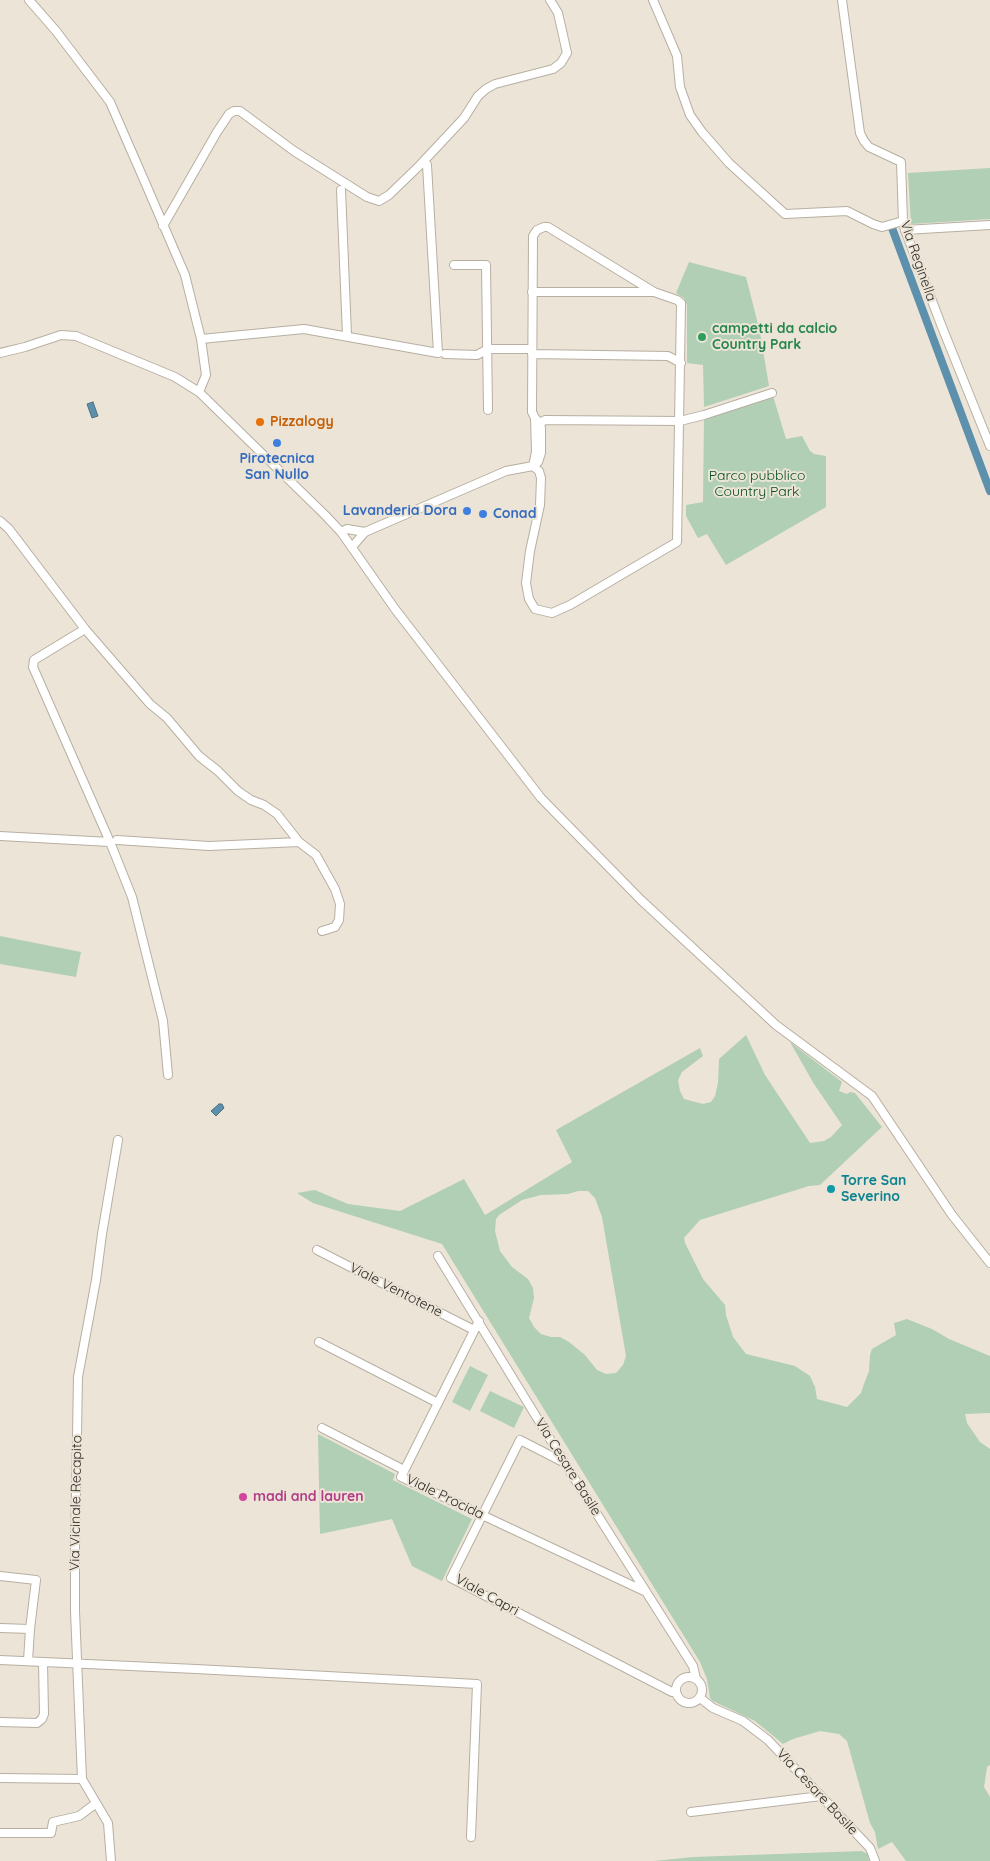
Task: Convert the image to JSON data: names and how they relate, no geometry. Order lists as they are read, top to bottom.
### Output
{
  "streets": {
    "street": [
      "Via Reginella",
      "Viale Ventotene",
      "Via Cesare Basile",
      "Viale Procida",
      "Via Vicinale Recapito",
      "Viale Capri"
    ]
  },
  "crossings": [
    ["Viale Ventotene", "Viale Procida"],
    ["Via Cesare Basile", "Viale Procida"],
    ["Via Cesare Basile", "Viale Capri"],
    ["Viale Procida", "Viale Capri"]
  ],
  "parks": ["Parco pubblico Country Park"],
  "places": [
    "campetti da calcio Country Park",
    "Pizzalogy",
    "Pirotecnica San Nullo",
    "Lavanderia Dora",
    "Conad",
    "Torre San Severino",
    "madi and lauren"
  ]
}
